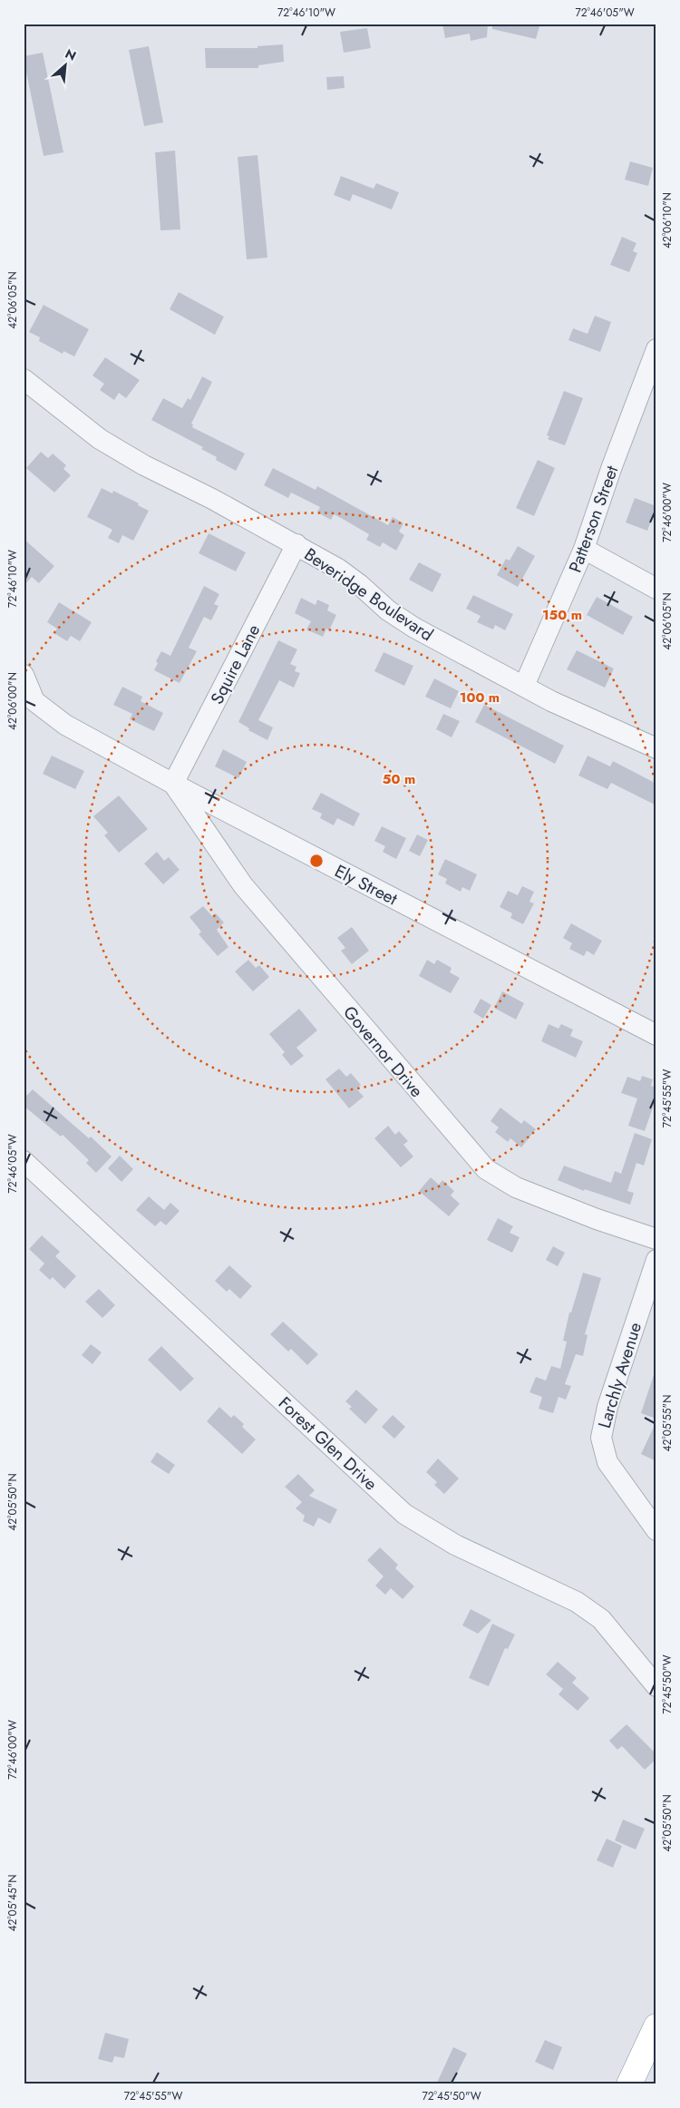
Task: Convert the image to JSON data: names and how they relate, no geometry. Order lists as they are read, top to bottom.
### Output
{
  "streets": {
    "street": [
      "Patterson Street",
      "Beveridge Boulevard",
      "Squire Lane",
      "Ely Street",
      "Governor Drive",
      "Larchly Avenue",
      "Forest Glen Drive"
    ]
  },
  "crossings": [
    ["Patterson Street", "Beveridge Boulevard"],
    ["Beveridge Boulevard", "Squire Lane"],
    ["Squire Lane", "Ely Street"],
    ["Squire Lane", "Governor Drive"],
    ["Ely Street", "Governor Drive"]
  ],
  "north": "top right",
  "coordinates": [
    "72°46'10\"W",
    "72°46'05\"W",
    "42°06'10\"N",
    "42°06'05\"N",
    "72°46'00\"W",
    "42°06'00\"N",
    "72°45'55\"W",
    "42°05'55\"N",
    "42°05'50\"N",
    "72°45'50\"W",
    "42°05'45\"N"
  ],
  "rings": ["150 m", "100 m", "50 m"]
}
